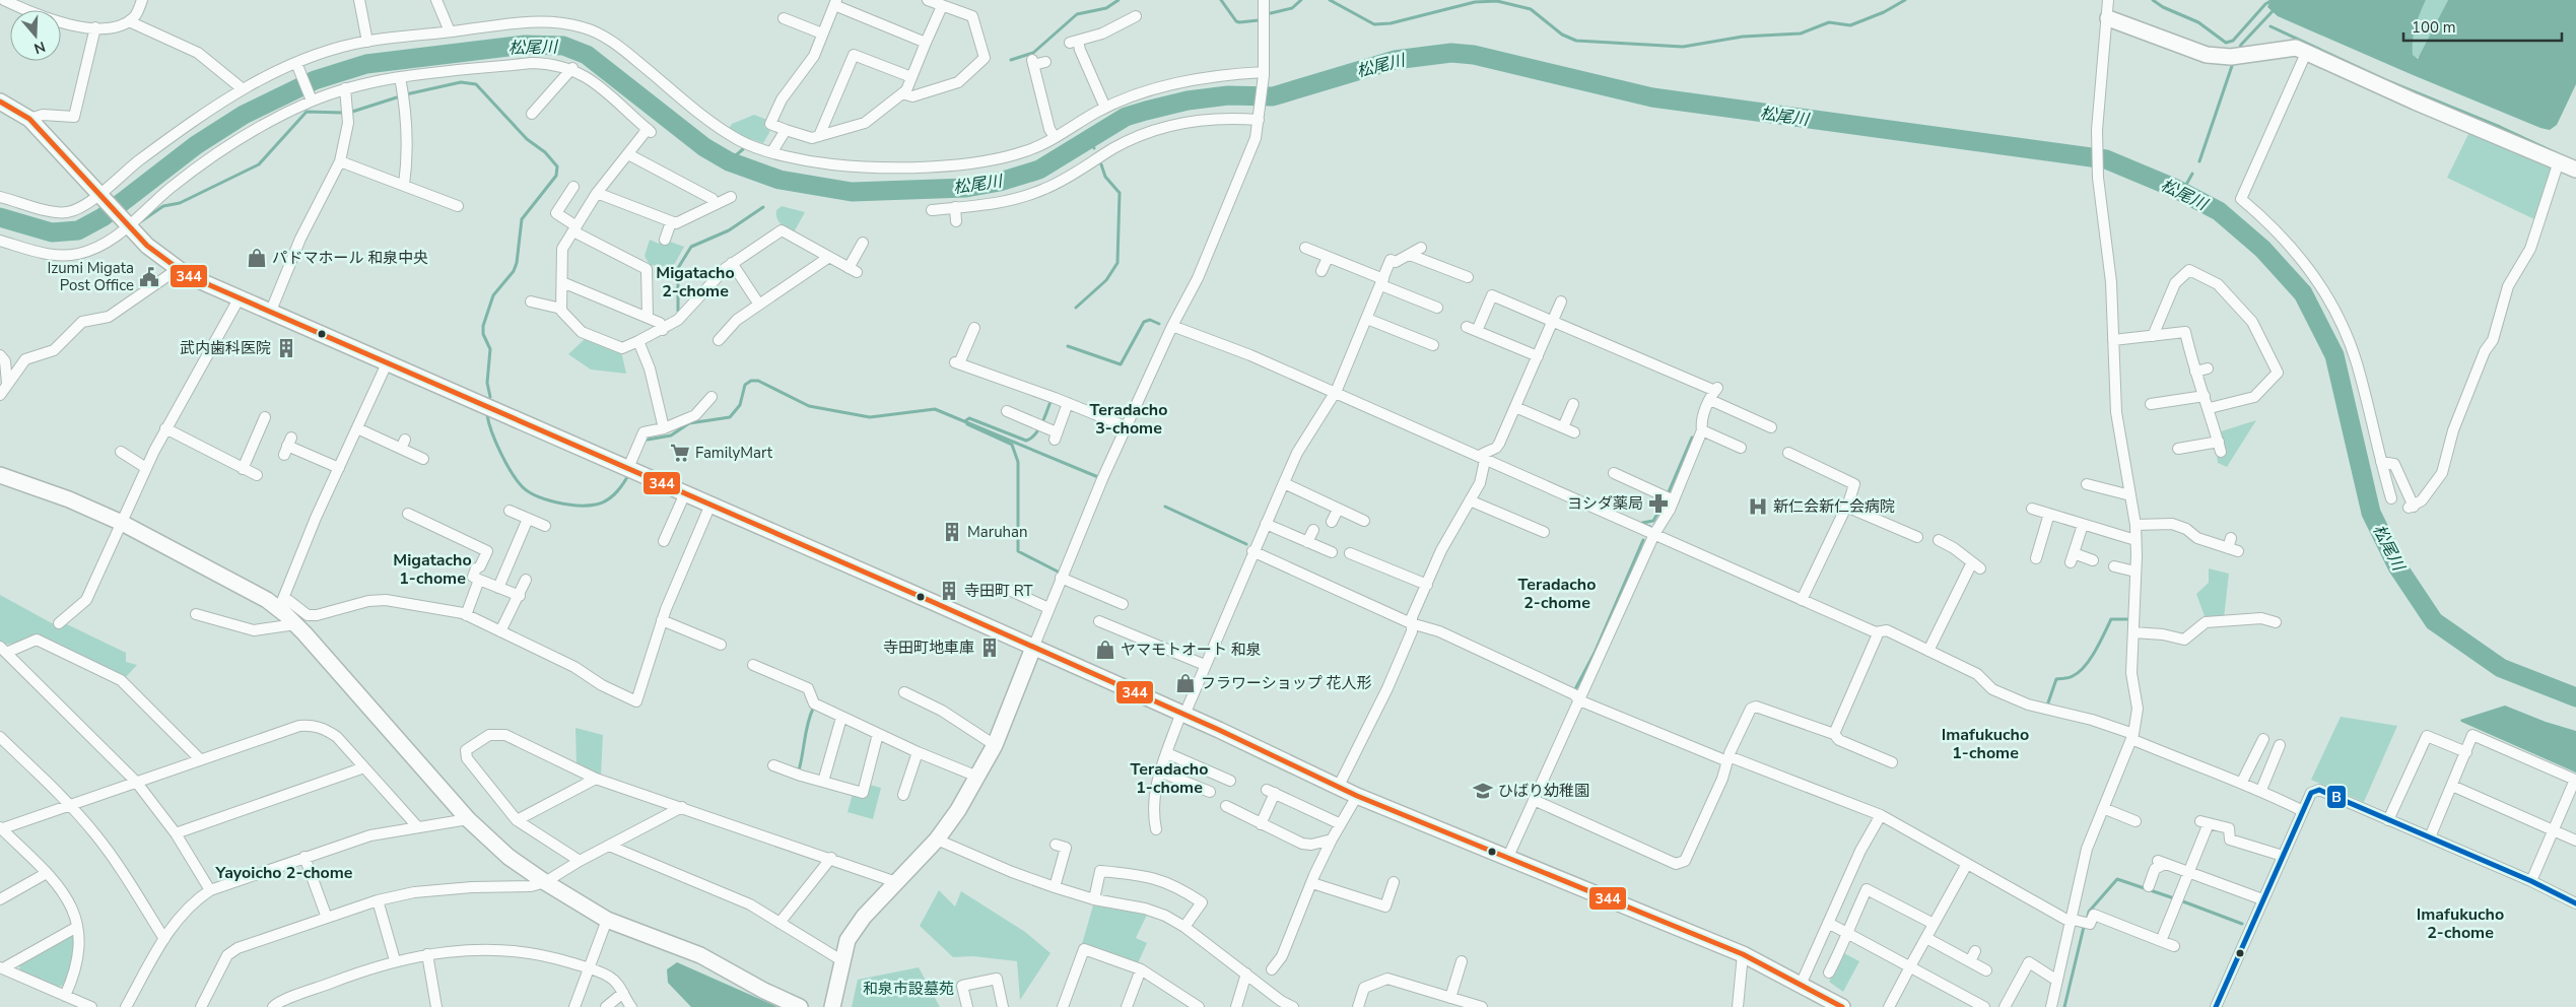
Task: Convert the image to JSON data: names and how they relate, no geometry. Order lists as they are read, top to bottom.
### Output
{
  "districts": [
    "Migatacho 2-chome",
    "Teradacho 3-chome",
    "Migatacho 1-chome",
    "Teradacho 2-chome",
    "Imafukucho 1-chome",
    "Teradacho 1-chome",
    "Yayoicho 2-chome",
    "Imafukucho 2-chome"
  ],
  "water": ["松尾川"],
  "parks": ["和泉市設墓苑"],
  "places": {
    "shop": ["パドマホール 和泉中央", "ヤマモトオート 和泉", "フラワーショップ 花人形"],
    "public building": ["Izumi Migata Post Office"],
    "building": [
      "武内歯科医院",
      "Maruhan",
      "寺田町 RT",
      "寺田町地車庫"
    ],
    "supermarket": ["FamilyMart"],
    "pharmacy": ["ヨシダ薬局"],
    "hospital": ["新仁会新仁会病院"],
    "school or university": ["ひばり幼稚園"]
  },
  "lines": ["transit line 344", "transit line B"],
  "scale_bar": "100 m",
  "north": "bottom"
}
